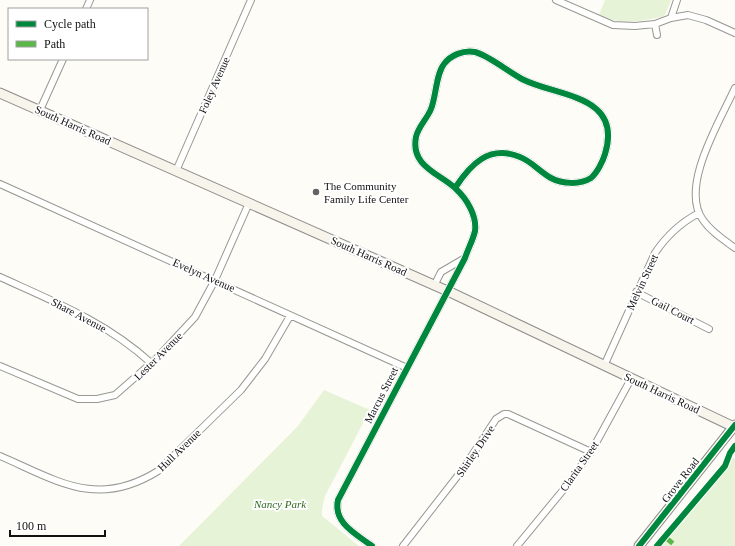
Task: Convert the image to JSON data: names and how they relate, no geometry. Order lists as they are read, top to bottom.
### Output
{
  "streets": {
    "main road": ["South Harris Road", "Grove Road"],
    "street": [
      "Foley Avenue",
      "Evelyn Avenue",
      "Melvin Street",
      "Gail Court",
      "Share Avenue",
      "Lester Avenue",
      "Marcus Street",
      "Hull Avenue",
      "Shirley Drive",
      "Clarita Street"
    ]
  },
  "crossings": [
    ["Foley Avenue", "South Harris Road"],
    ["South Harris Road", "Melvin Street"],
    ["South Harris Road", "Lester Avenue"],
    ["South Harris Road", "Marcus Street"],
    ["South Harris Road", "Clarita Street"],
    ["South Harris Road", "Grove Road"],
    ["Evelyn Avenue", "Lester Avenue"],
    ["Evelyn Avenue", "Marcus Street"],
    ["Evelyn Avenue", "Hull Avenue"],
    ["Melvin Street", "Gail Court"],
    ["Share Avenue", "Lester Avenue"],
    ["Shirley Drive", "Clarita Street"]
  ],
  "parks": ["Nancy Park"],
  "places": ["The Community Family Life Center"],
  "legend": ["Cycle path", "Path"],
  "scale_bar": "100 m"
}
